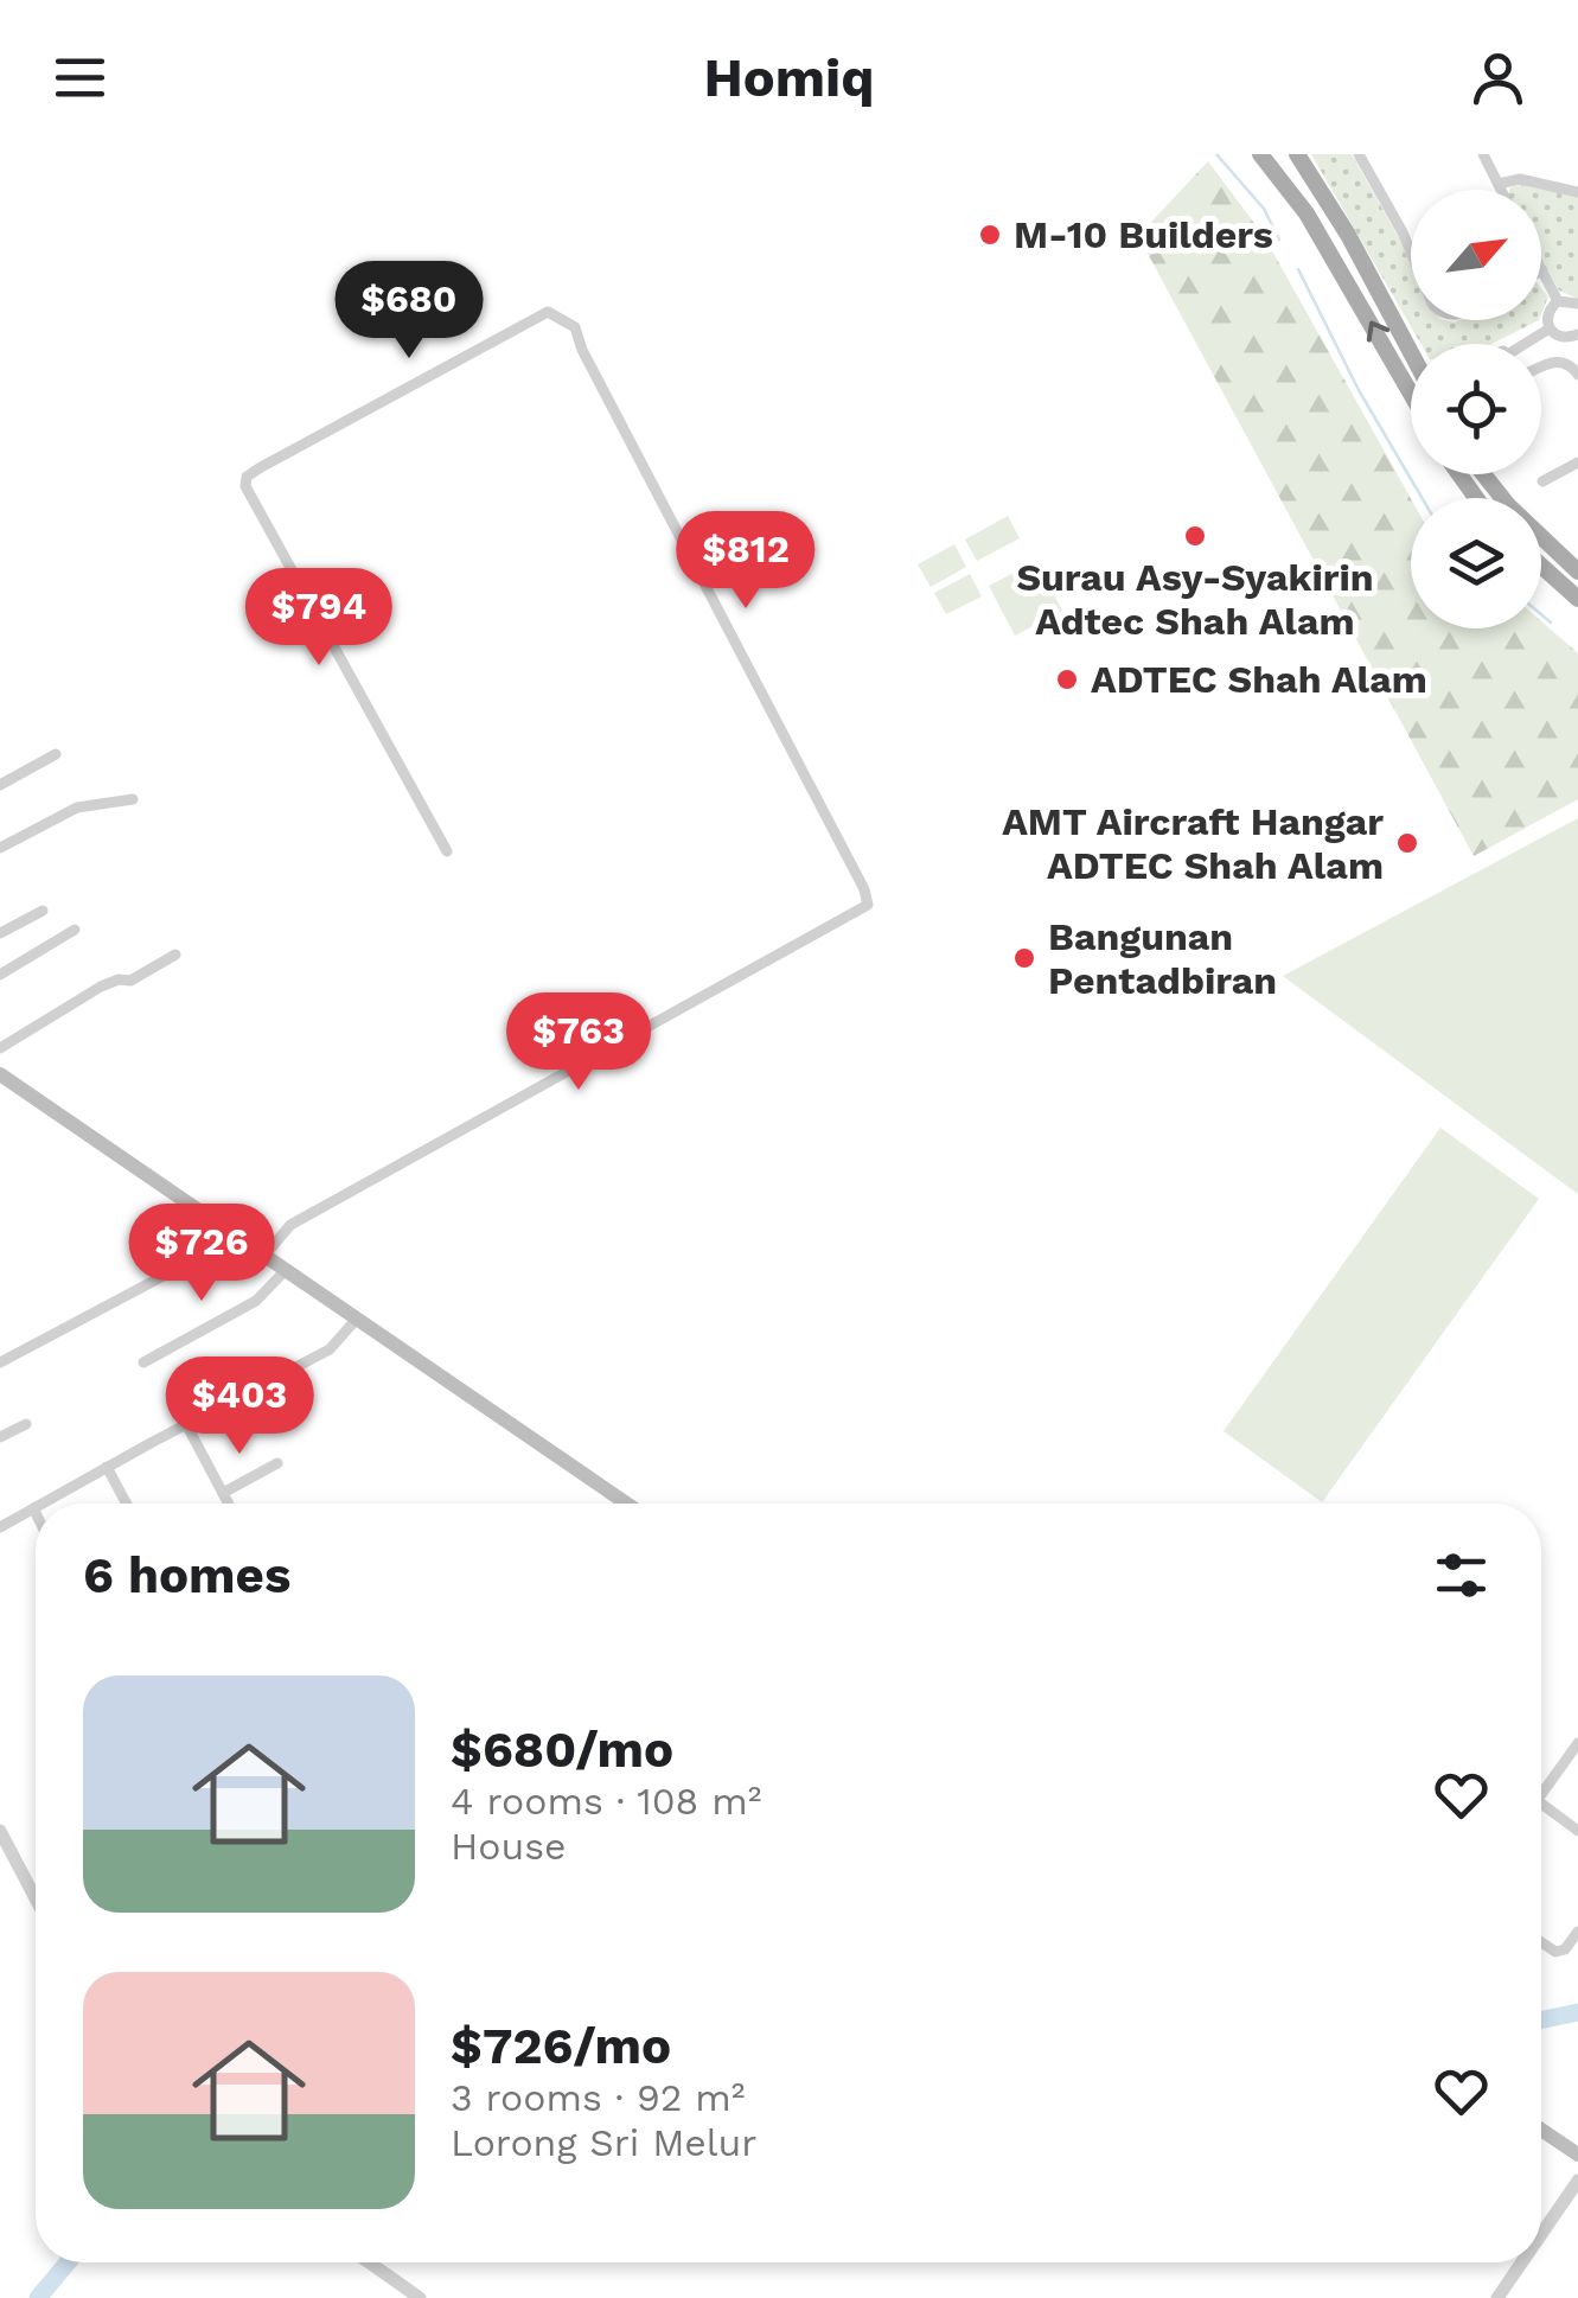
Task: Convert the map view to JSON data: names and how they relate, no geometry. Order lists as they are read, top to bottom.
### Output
{
  "places": [
    "M-10 Builders",
    "Surau Asy-Syakirin Adtec Shah Alam",
    "ADTEC Shah Alam",
    "AMT Aircraft Hangar ADTEC Shah Alam",
    "Bangunan Pentadbiran"
  ],
  "north": "top right",
  "page": {
    "header": "Homiq",
    "price": [
      "$680",
      "$812",
      "$794",
      "$763",
      "$726",
      "$403"
    ],
    "heading": "6 homes",
    "list": [
      {
        "name": "$680/mo",
        "note": "4 rooms · 108 m² · House"
      },
      {
        "name": "$726/mo",
        "note": "3 rooms · 92 m² · Lorong Sri Melur"
      }
    ]
  }
}
